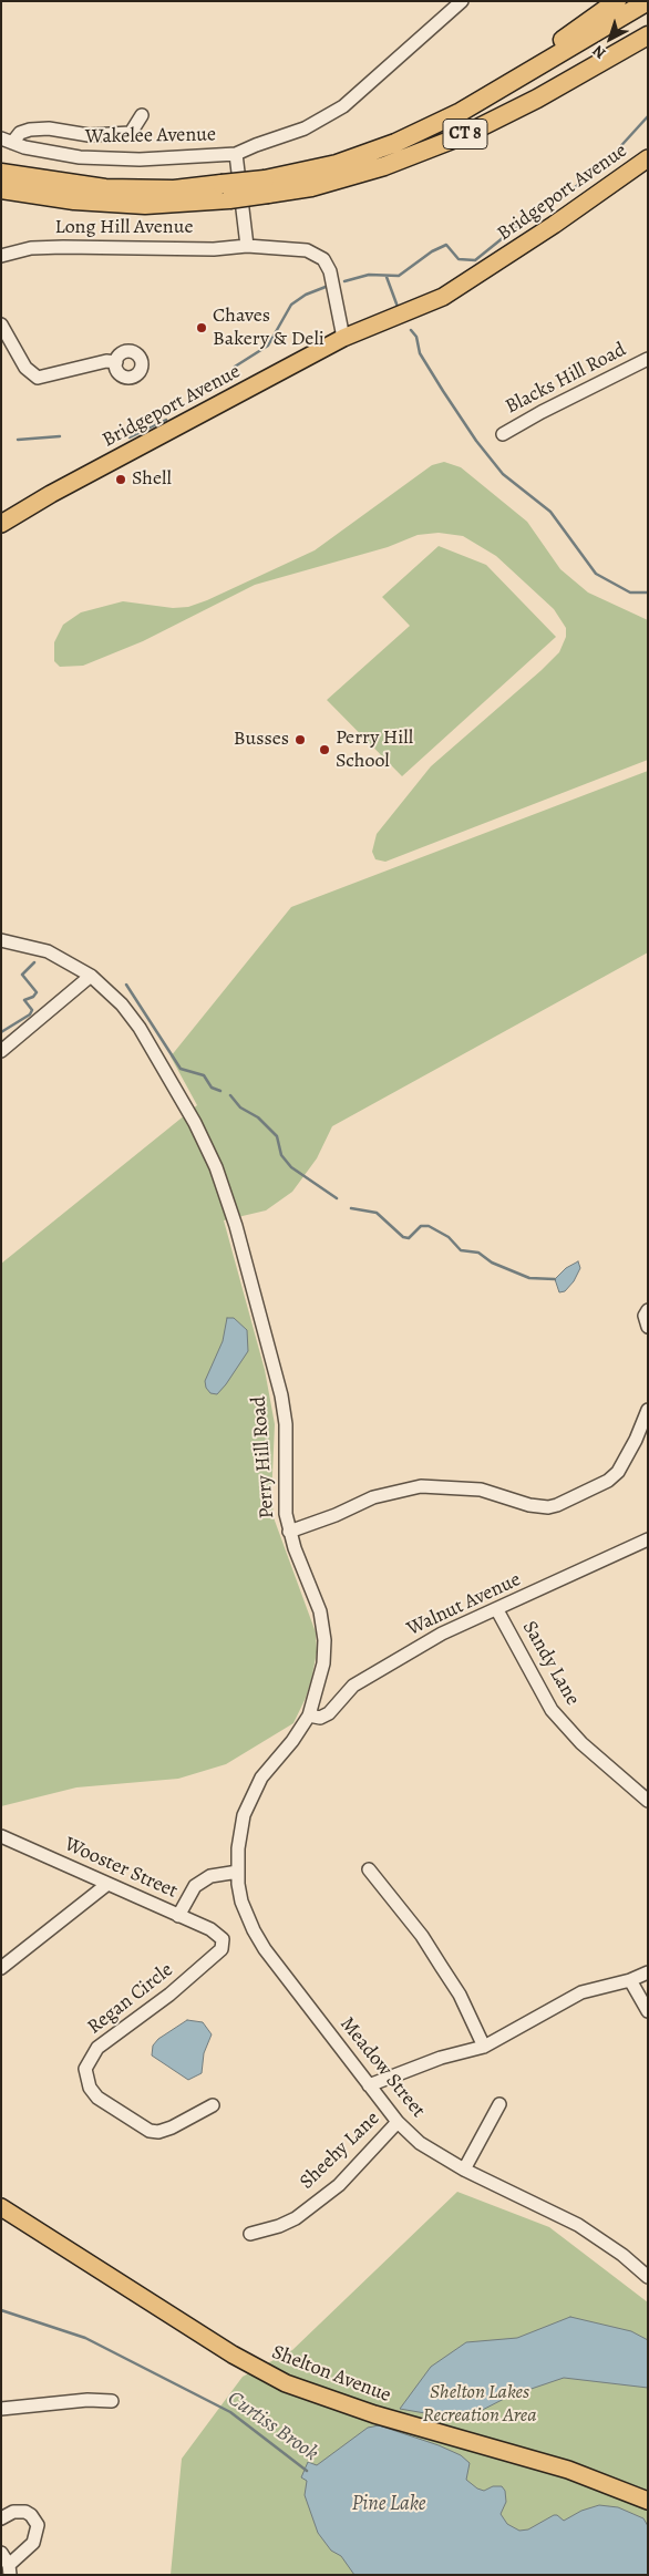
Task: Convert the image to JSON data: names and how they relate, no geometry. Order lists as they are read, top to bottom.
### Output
{
  "streets": {
    "highway": ["CT 8"],
    "main road": ["Bridgeport Avenue", "Shelton Avenue"],
    "street": [
      "Wakelee Avenue",
      "Long Hill Avenue",
      "Blacks Hill Road",
      "Perry Hill Road",
      "Walnut Avenue",
      "Sandy Lane",
      "Wooster Street",
      "Regan Circle",
      "Meadow Street",
      "Sheehy Lane"
    ]
  },
  "crossings": [
    ["Bridgeport Avenue", "Long Hill Avenue"],
    ["Perry Hill Road", "Walnut Avenue"],
    ["Perry Hill Road", "Meadow Street"],
    ["Walnut Avenue", "Sandy Lane"],
    ["Wooster Street", "Regan Circle"],
    ["Meadow Street", "Sheehy Lane"]
  ],
  "water": ["Curtiss Brook", "Pine Lake"],
  "parks": ["Shelton Lakes Recreation Area"],
  "places": [
    "Chaves Bakery & Deli",
    "Shell",
    "Busses",
    "Perry Hill School"
  ],
  "north": "bottom left"
}
